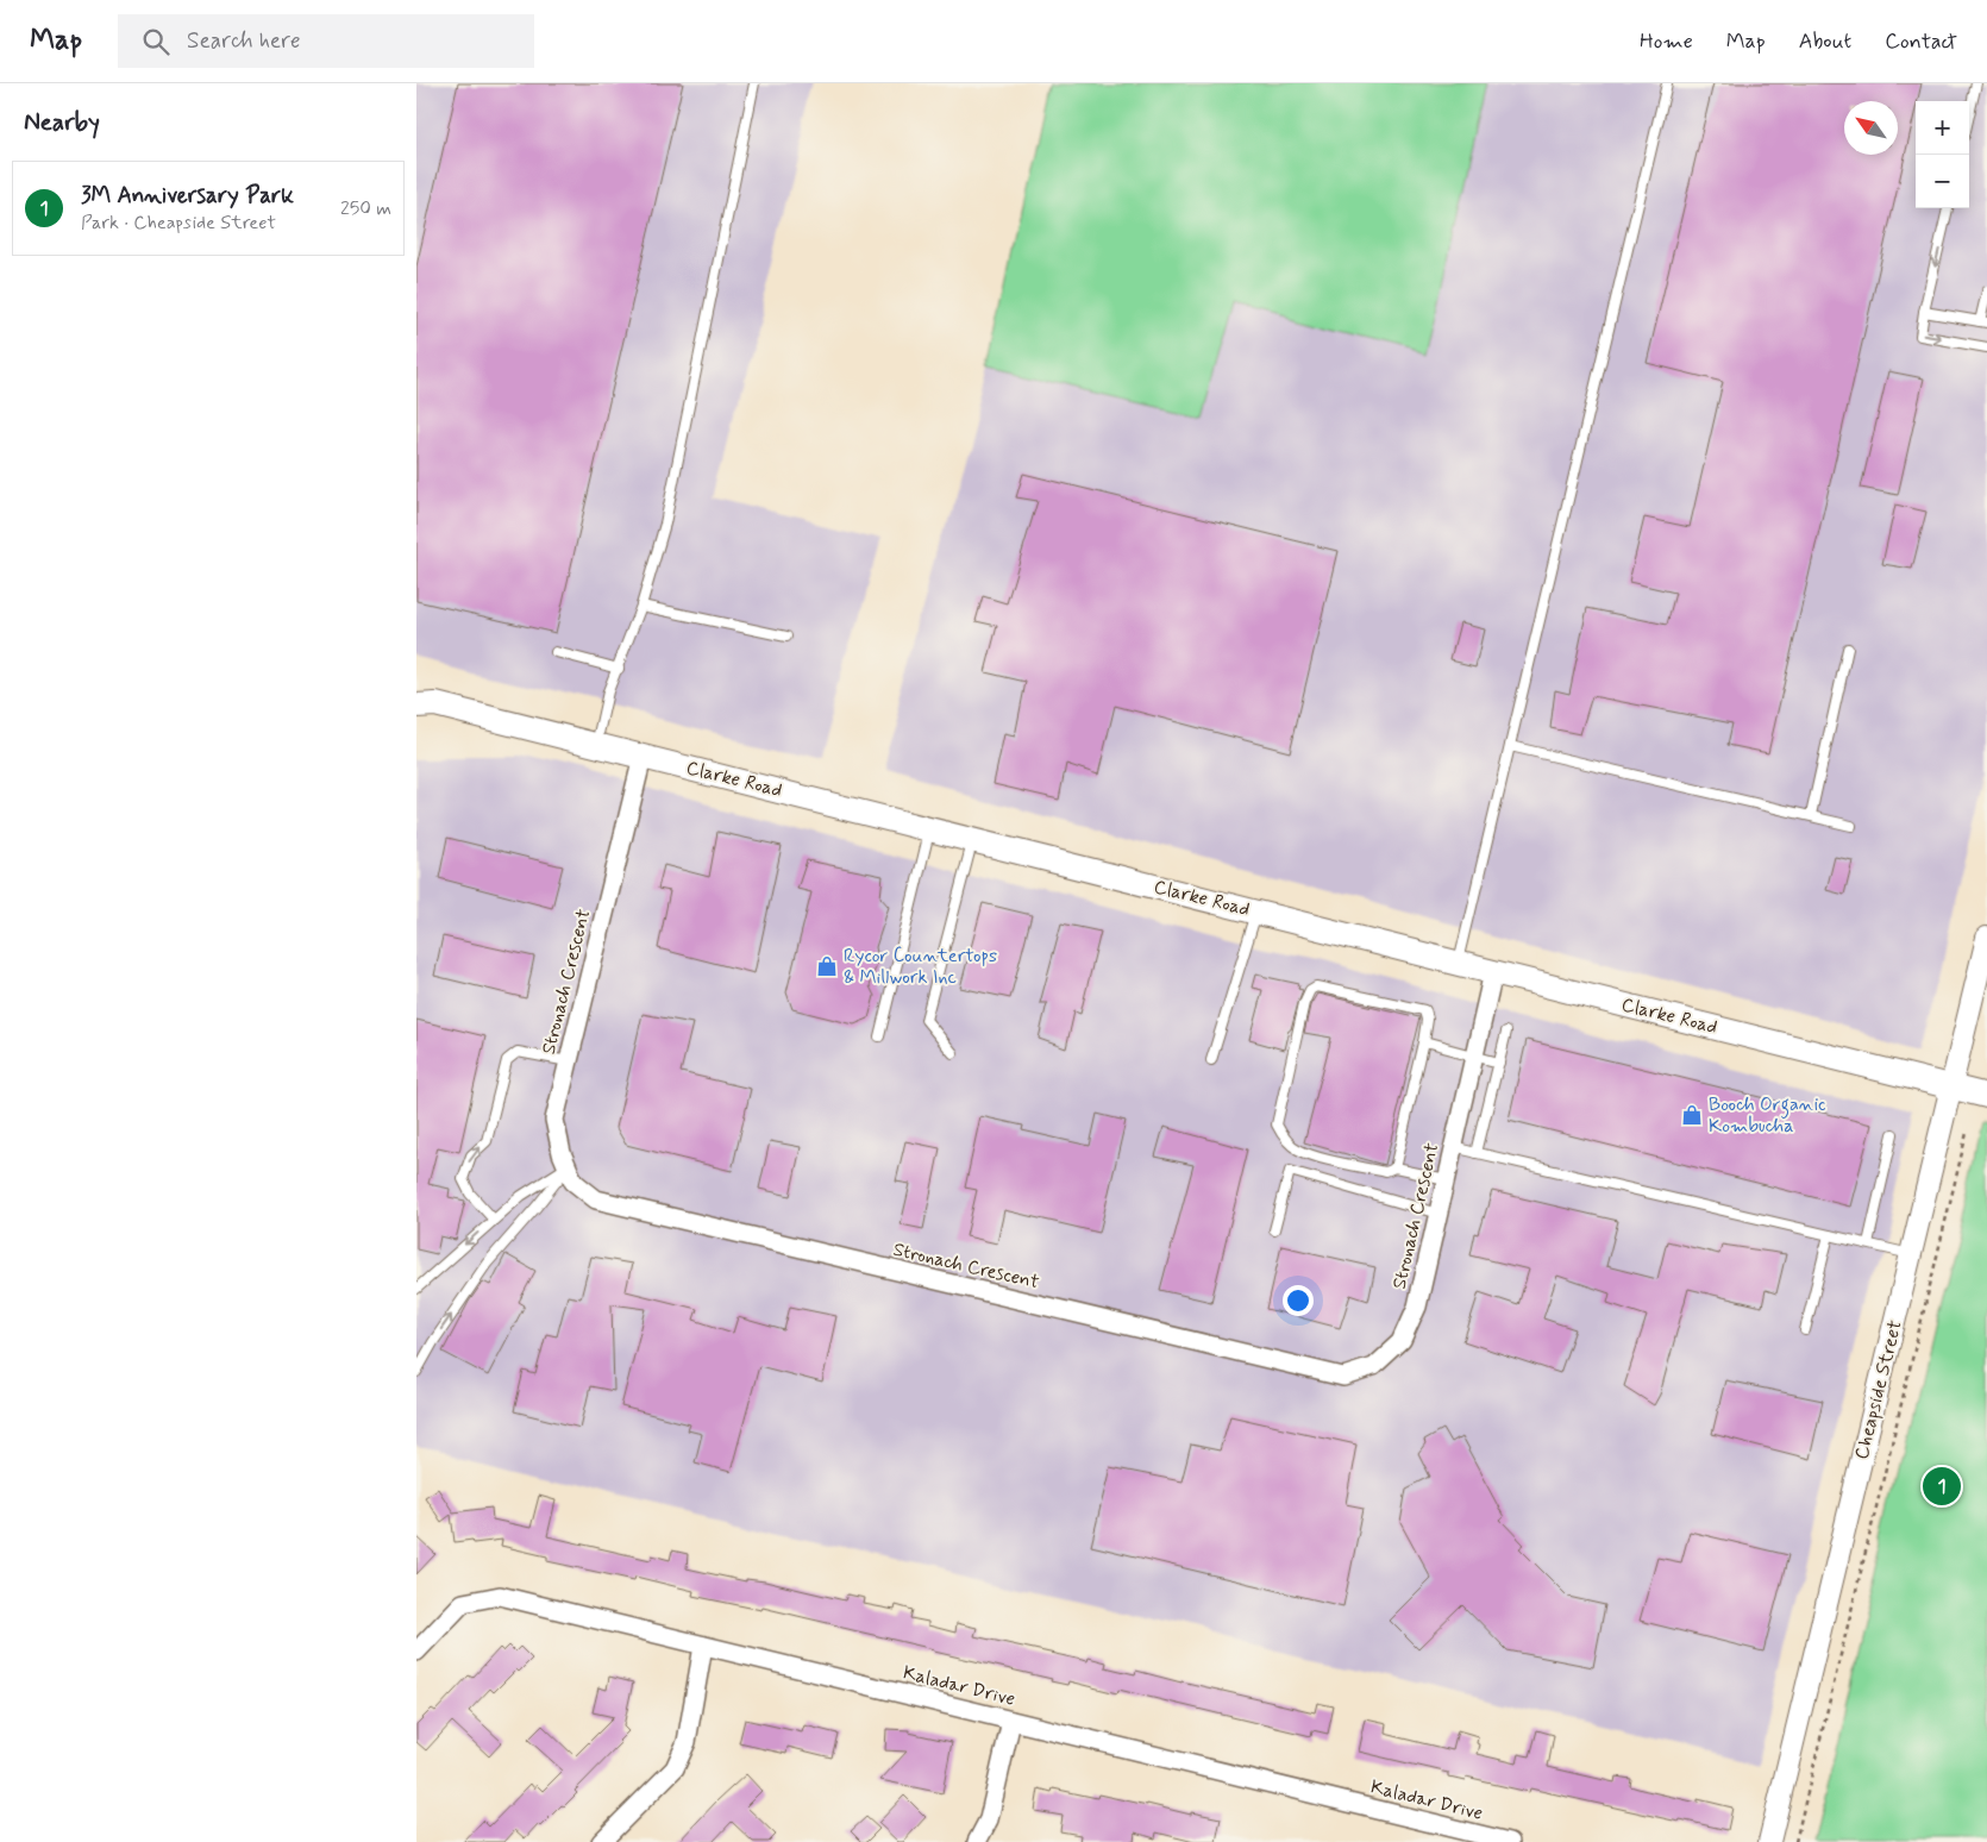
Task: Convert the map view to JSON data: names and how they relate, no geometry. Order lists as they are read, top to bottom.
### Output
{
  "streets": {
    "main road": ["Clarke Road"],
    "street": ["Stronach Crescent", "Cheapside Street", "Kaladar Drive"]
  },
  "crossings": [
    ["Clarke Road", "Stronach Crescent"],
    ["Clarke Road", "Cheapside Street"]
  ],
  "places": {
    "shop": ["Rycor Countertops & Millwork Inc", "Booch Organic Kombucha"]
  },
  "north": "top left",
  "page": {
    "header": "Map",
    "search": "Search here",
    "nav": [
      "Home",
      "Map",
      "About",
      "Contact"
    ],
    "heading": "Nearby",
    "map_buttons": ["+", "−"],
    "list": [
      {
        "mark": "1",
        "name": "3M Anniversary Park",
        "note": "Park · Cheapside Street",
        "value": "250 m"
      }
    ],
    "pins": "1"
  }
}
